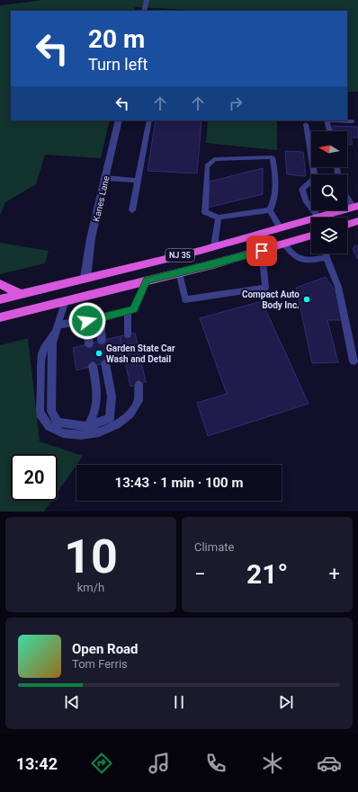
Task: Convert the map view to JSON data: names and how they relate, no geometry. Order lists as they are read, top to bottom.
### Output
{
  "streets": {
    "highway": ["NJ 35"],
    "street": ["Kanes Lane"]
  },
  "crossings": [
    ["Kanes Lane", "NJ 35"]
  ],
  "places": ["Compact Auto Body Inc.", "Garden State Car Wash and Detail"],
  "north": "left",
  "page": {
    "turn": ["20 m", "Turn left"],
    "limit": "20",
    "trip": "13:43 · 1 min · 100 m",
    "tile": [
      ["10", "km/h"],
      "Climate"
    ],
    "heat": ["−", "21°", "+"],
    "song": ["Open Road", "Tom Ferris"],
    "tabs": "13:42"
  }
}
